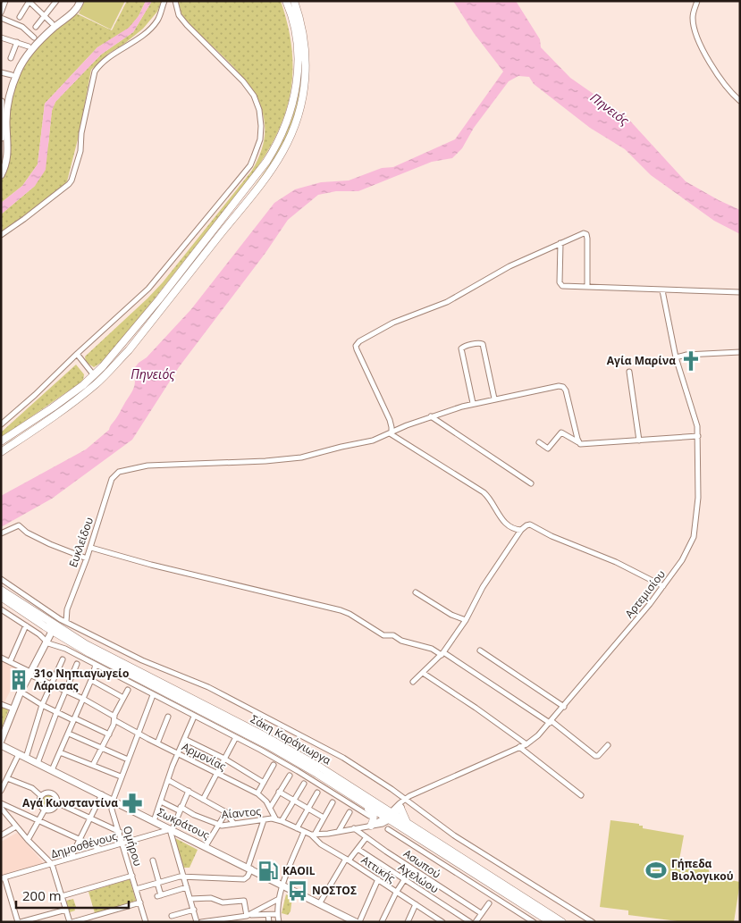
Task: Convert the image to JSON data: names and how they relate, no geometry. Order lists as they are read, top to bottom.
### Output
{
  "streets": {
    "main road": ["Σάκη Καράγιωργα", "Σωκράτους"],
    "street": [
      "Ευκλείδου",
      "Αρτεμισίου",
      "Αρμονίας",
      "Αίαντoς",
      "Δημοσθένους",
      "Ομήρου",
      "Ασωπού",
      "Αττικής",
      "Αχελώου"
    ]
  },
  "crossings": [
    ["Αρτεμισίου", "Σάκη Καράγιωργα"],
    ["Αρμονίας", "Αίαντoς"],
    ["Αίαντoς", "Αττικής"],
    ["Σωκράτους", "Δημοσθένους"],
    ["Σωκράτους", "Ομήρου"],
    ["Δημοσθένους", "Ομήρου"]
  ],
  "water": ["Πηνειός"],
  "places": {
    "church": ["Αγία Μαρίνα"],
    "building": ["31ο Νηπιαγωγείο Λάρισας"],
    "pharmacy": ["Αγά Κωνσταντίνα"],
    "sports": ["Γήπεδα Βιολογικού"],
    "fuel station": ["KAOIL"],
    "bus stop": ["ΝΟΣΤΟΣ"]
  },
  "scale_bar": "200 m"
}
